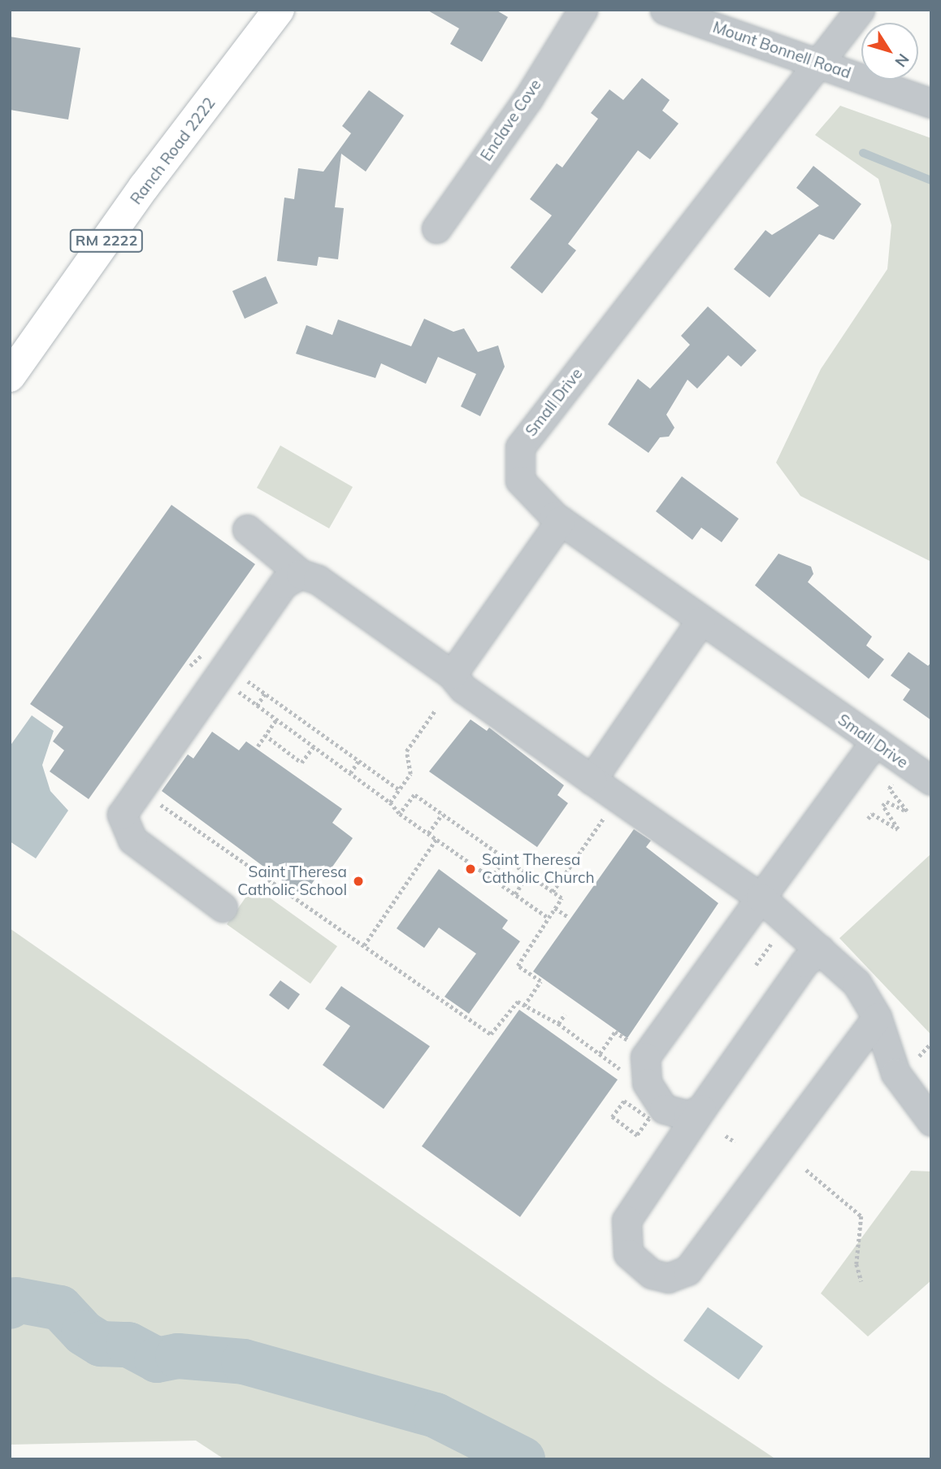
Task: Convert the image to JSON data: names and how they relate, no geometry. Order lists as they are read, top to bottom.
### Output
{
  "streets": {
    "main road": ["Ranch Road 2222", "RM 2222"],
    "street": ["Mount Bonnell Road", "Enclave Cove", "Small Drive"]
  },
  "crossings": [
    ["Mount Bonnell Road", "Small Drive"]
  ],
  "places": ["Saint Theresa Catholic Church", "Saint Theresa Catholic School"],
  "north": "bottom right"
}
